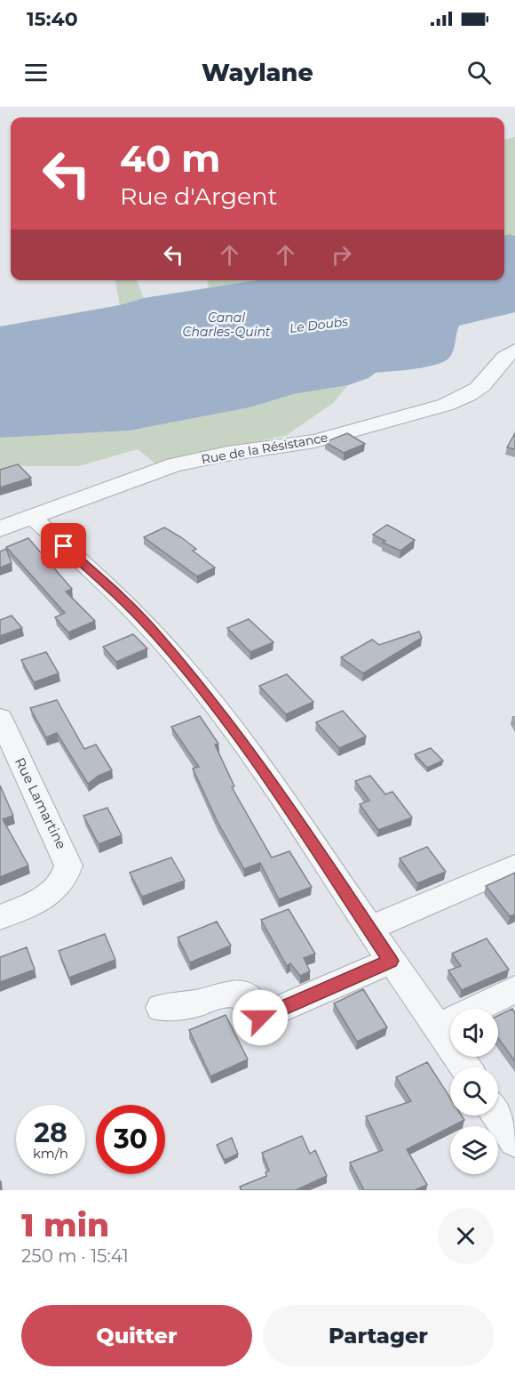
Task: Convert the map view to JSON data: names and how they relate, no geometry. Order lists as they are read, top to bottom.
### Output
{
  "streets": {
    "street": ["Rue de la Résistance", "Rue Lamartine"]
  },
  "water": ["Canal Charles-Quint", "Le Doubs"],
  "page": {
    "status": "15:40",
    "header": "Waylane",
    "turn": ["40 m", "Rue d'Argent"],
    "speed": "28 km/h",
    "limit": "30",
    "heading": ["1 min", "250 m · 15:41"],
    "buttons": ["Quitter", "Partager"]
  }
}
